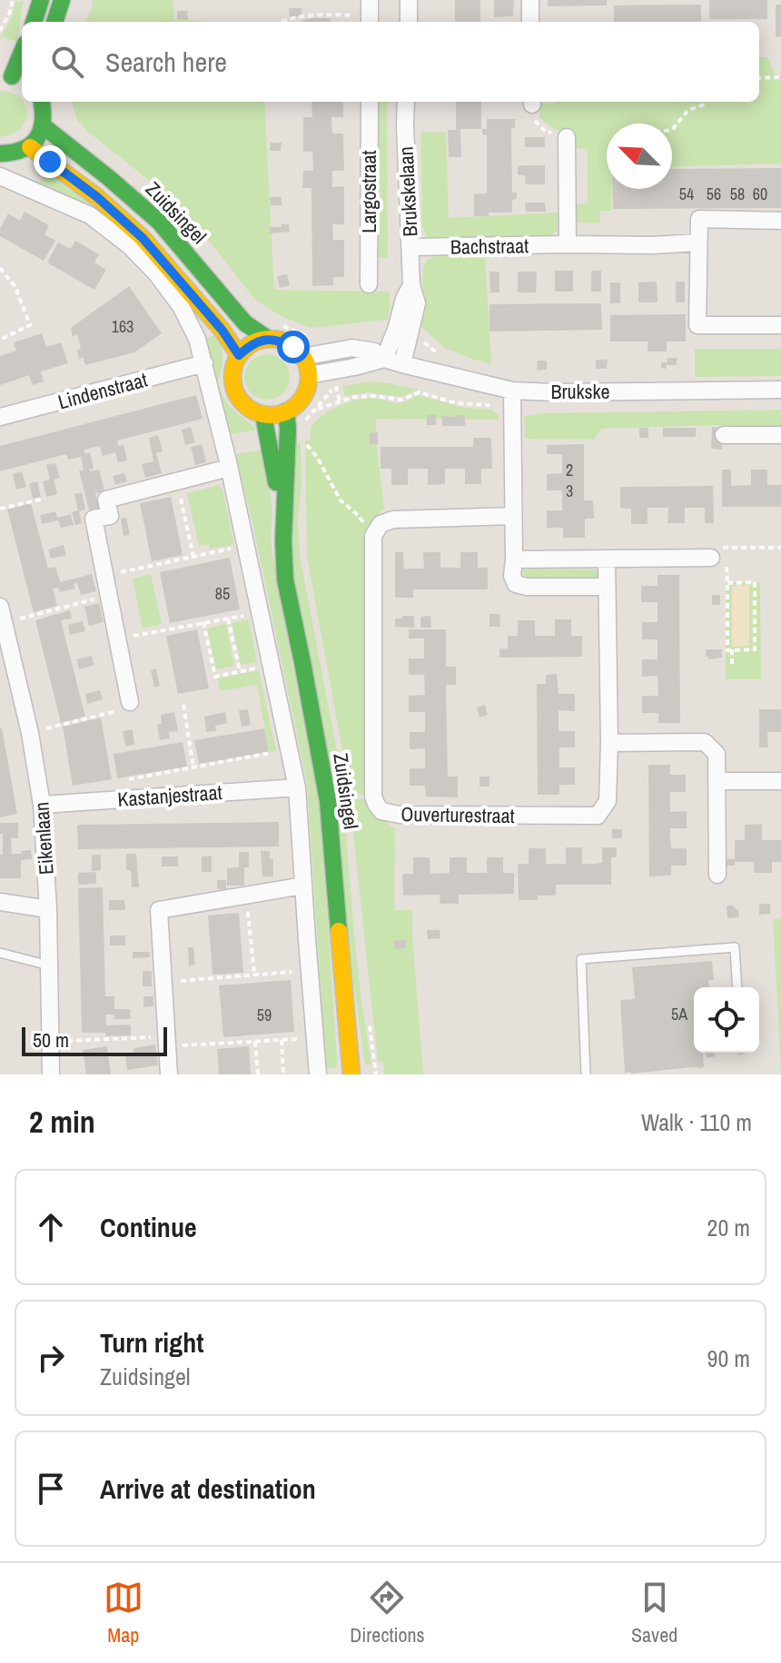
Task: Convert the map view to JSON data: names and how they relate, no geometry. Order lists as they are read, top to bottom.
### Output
{
  "streets": {
    "main road": ["Zuidsingel"],
    "street": [
      "Largostraat",
      "Brukskelaan",
      "Bachstraat",
      "Lindenstraat",
      "Brukske",
      "Kastanjestraat",
      "Ouverturestraat",
      "Eikenlaan"
    ]
  },
  "crossings": [
    ["Brukskelaan", "Bachstraat"],
    ["Brukskelaan", "Brukske"],
    ["Zuidsingel", "Brukske"],
    ["Kastanjestraat", "Eikenlaan"]
  ],
  "house_numbers": [
    "54",
    "56",
    "58",
    "60",
    "163",
    "2",
    "3",
    "85",
    "5A",
    "59"
  ],
  "scale_bar": "50 m",
  "north": "top left",
  "page": {
    "search": "Search here",
    "scale": "50 m",
    "heading": ["2 min", "Walk · 110 m"],
    "list": [
      ["Continue", "20 m"],
      ["Turn right", "Zuidsingel", "90 m"],
      "Arrive at destination"
    ],
    "nav": ["Map", "Directions", "Saved"]
  }
}
